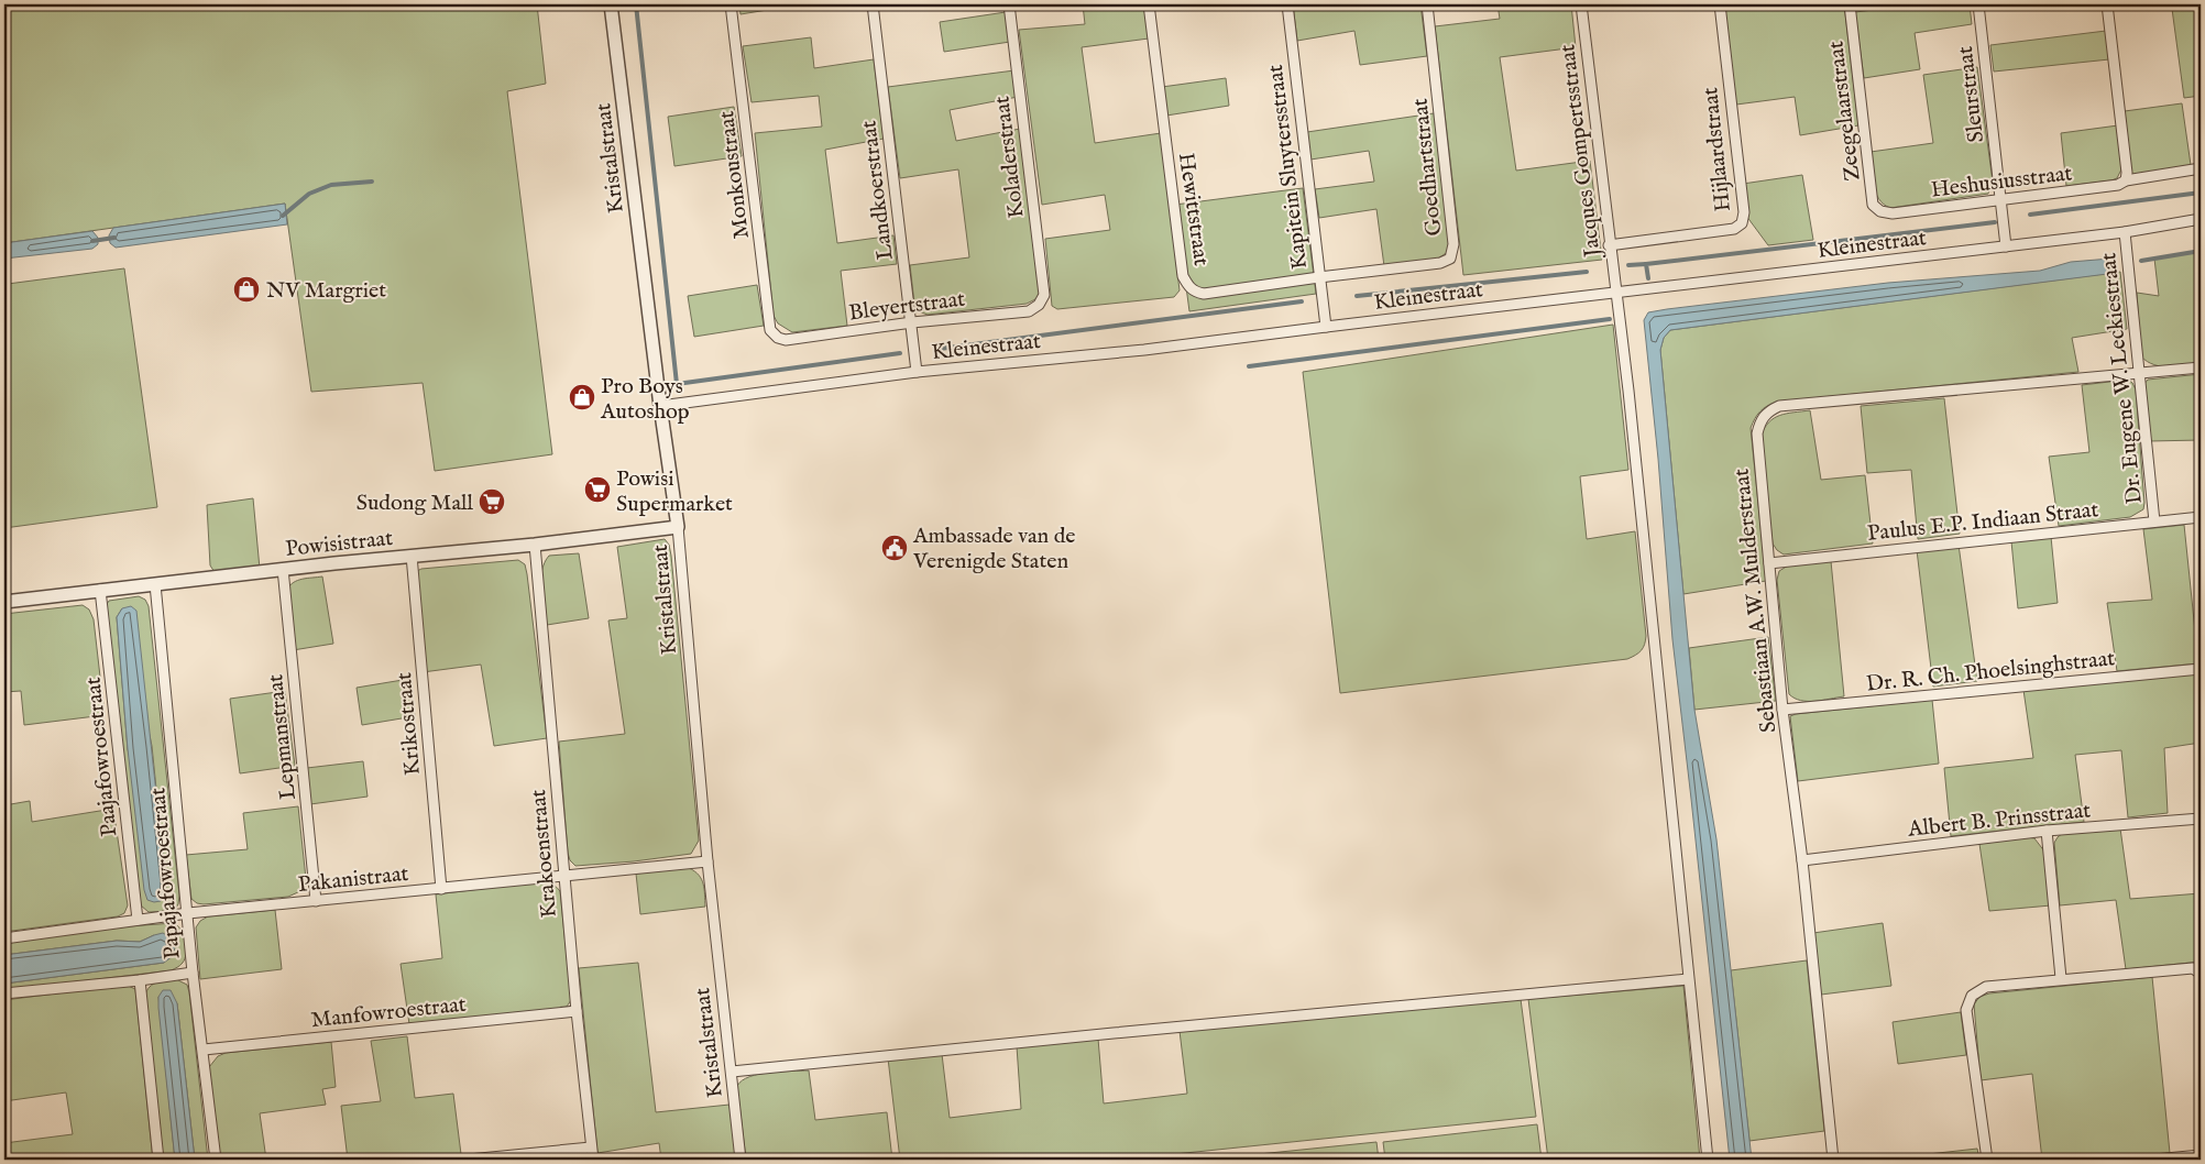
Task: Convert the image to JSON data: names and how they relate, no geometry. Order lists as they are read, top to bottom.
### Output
{
  "streets": {
    "street": [
      "Sleurstraat",
      "Zeegelaarstraat",
      "Hijlaardstraat",
      "Jacques Gompertsstraat",
      "Koladerstraat",
      "Kristalstraat",
      "Kapitein Sluytersstraat",
      "Goedhartstraat",
      "Monkoustraat",
      "Heshusiusstraat",
      "Landkoerstraat",
      "Hewittstraat",
      "Kleinestraat",
      "Bleyertstraat",
      "Dr. Eugene W. Leckiestraat",
      "Paulus E.P. Indiaan Straat",
      "Powisistraat",
      "Sebastiaan A.W. Mulderstraat",
      "Dr. R. Ch. Phoelsinghstraat",
      "Krikostraat",
      "Lepmanstraat",
      "Paajafowroestraat",
      "Albert B. Prinsstraat",
      "Krakoenstraat",
      "Papajafowroestraat",
      "Pakanistraat",
      "Manfowroestraat"
    ]
  },
  "crossings": [
    ["Sleurstraat", "Heshusiusstraat"],
    ["Sleurstraat", "Kleinestraat"],
    ["Zeegelaarstraat", "Heshusiusstraat"],
    ["Hijlaardstraat", "Jacques Gompertsstraat"],
    ["Jacques Gompertsstraat", "Kleinestraat"],
    ["Koladerstraat", "Bleyertstraat"],
    ["Kristalstraat", "Kleinestraat"],
    ["Kristalstraat", "Powisistraat"],
    ["Kristalstraat", "Pakanistraat"],
    ["Kapitein Sluytersstraat", "Goedhartstraat"],
    ["Kapitein Sluytersstraat", "Hewittstraat"],
    ["Kapitein Sluytersstraat", "Kleinestraat"],
    ["Goedhartstraat", "Hewittstraat"],
    ["Monkoustraat", "Bleyertstraat"],
    ["Landkoerstraat", "Kleinestraat"],
    ["Landkoerstraat", "Bleyertstraat"],
    ["Kleinestraat", "Dr. Eugene W. Leckiestraat"],
    ["Dr. Eugene W. Leckiestraat", "Paulus E.P. Indiaan Straat"],
    ["Dr. Eugene W. Leckiestraat", "Sebastiaan A.W. Mulderstraat"],
    ["Paulus E.P. Indiaan Straat", "Sebastiaan A.W. Mulderstraat"],
    ["Powisistraat", "Krikostraat"],
    ["Powisistraat", "Lepmanstraat"],
    ["Powisistraat", "Paajafowroestraat"],
    ["Powisistraat", "Krakoenstraat"],
    ["Powisistraat", "Papajafowroestraat"],
    ["Sebastiaan A.W. Mulderstraat", "Dr. R. Ch. Phoelsinghstraat"],
    ["Sebastiaan A.W. Mulderstraat", "Albert B. Prinsstraat"],
    ["Krikostraat", "Pakanistraat"],
    ["Lepmanstraat", "Pakanistraat"],
    ["Paajafowroestraat", "Pakanistraat"],
    ["Krakoenstraat", "Pakanistraat"],
    ["Krakoenstraat", "Manfowroestraat"],
    ["Papajafowroestraat", "Pakanistraat"],
    ["Papajafowroestraat", "Manfowroestraat"]
  ],
  "places": {
    "shop": ["NV Margriet", "Pro Boys Autoshop"],
    "supermarket": ["Powisi Supermarket", "Sudong Mall"],
    "public building": ["Ambassade van de Verenigde Staten"]
  }
}
